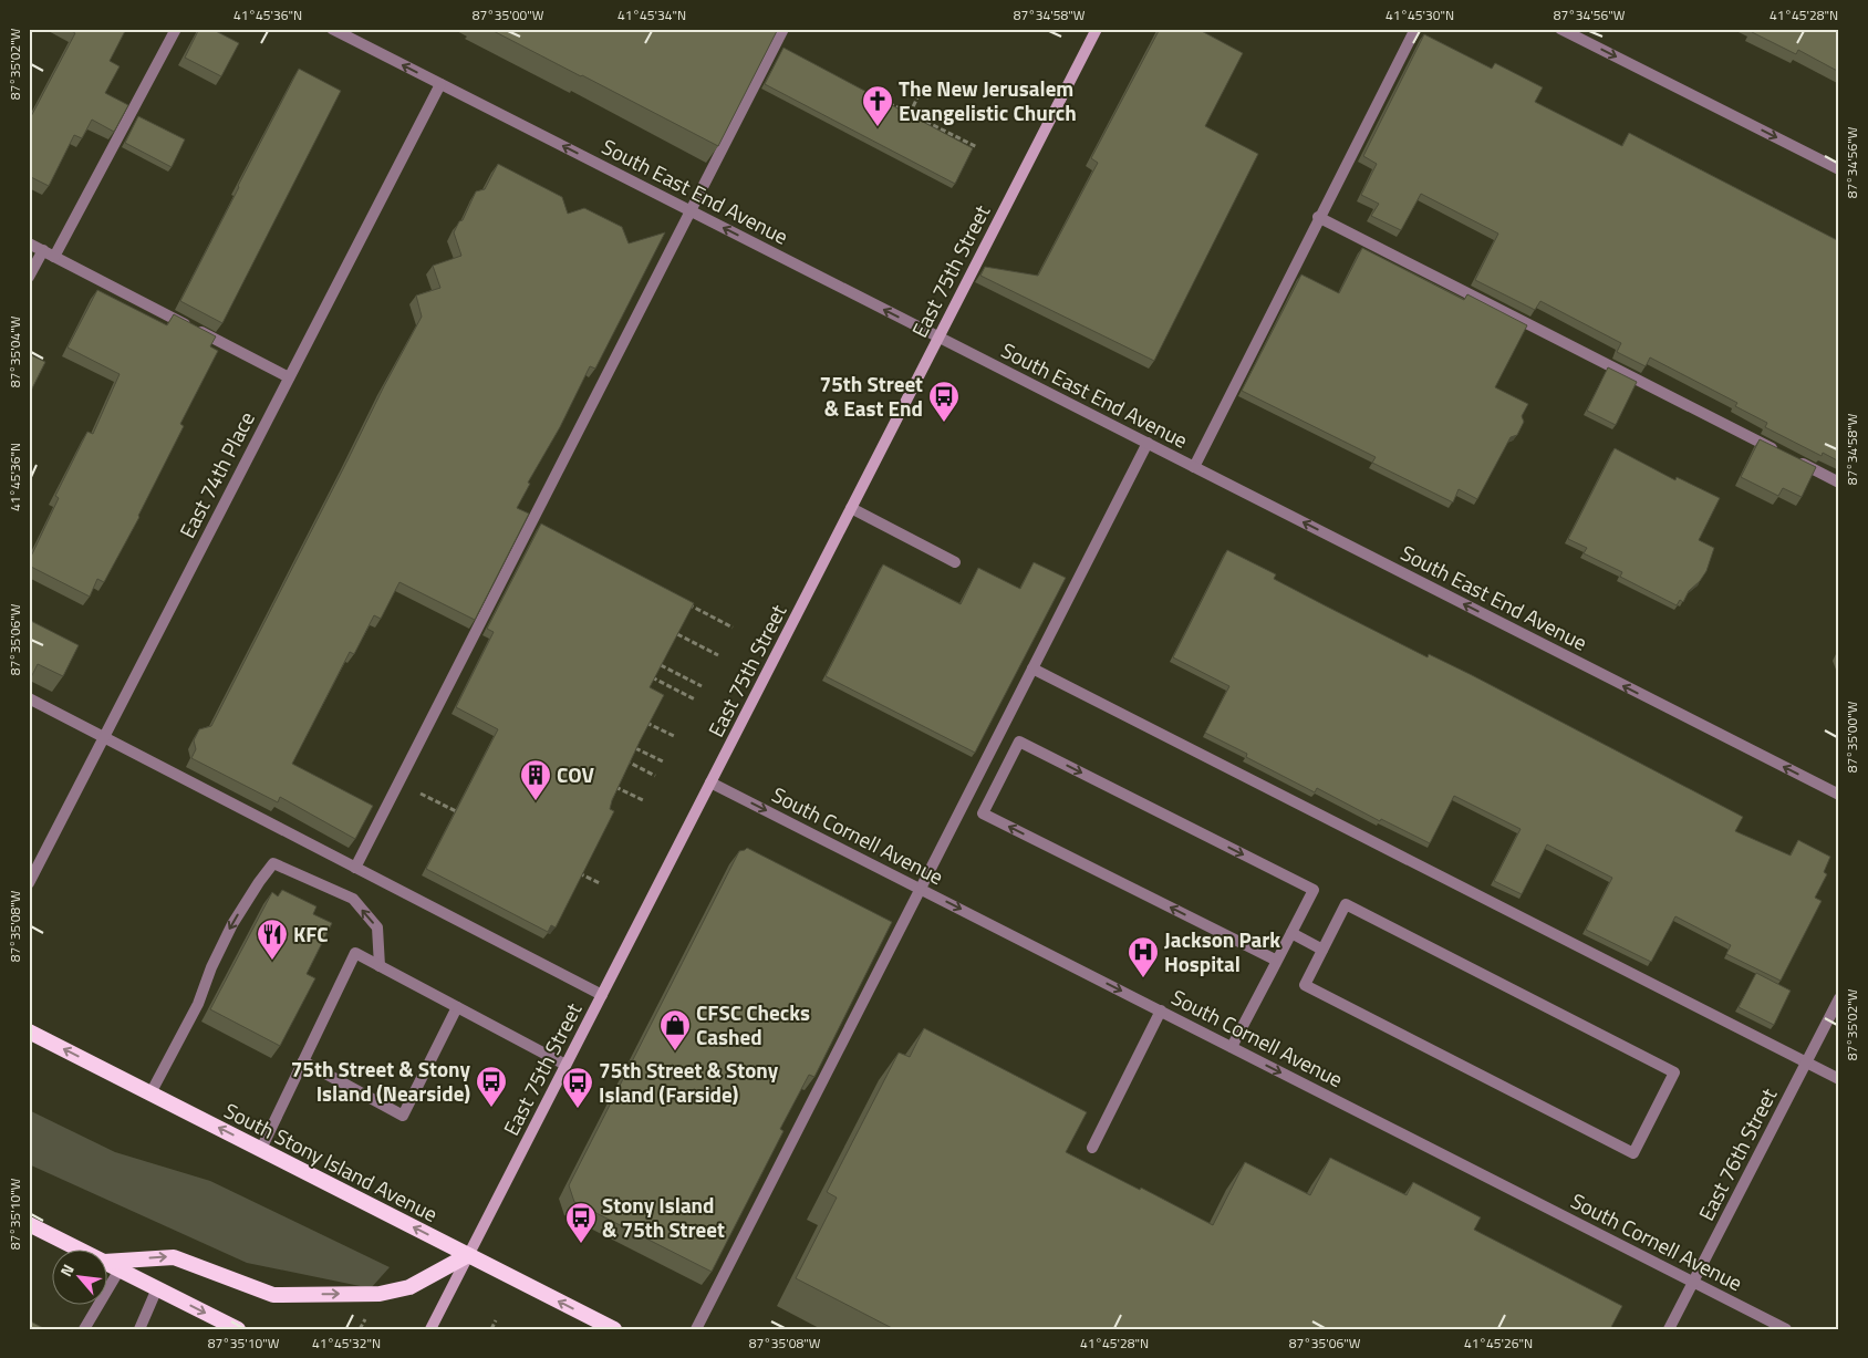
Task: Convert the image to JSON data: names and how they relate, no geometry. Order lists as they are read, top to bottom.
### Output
{
  "streets": {
    "highway": ["South Stony Island Avenue"],
    "main road": ["East 75th Street"],
    "street": [
      "South East End Avenue",
      "East 74th Place",
      "South Cornell Avenue",
      "East 76th Street"
    ]
  },
  "crossings": [
    ["South East End Avenue", "East 75th Street"],
    ["South East End Avenue", "East 74th Place"],
    ["East 75th Street", "South Cornell Avenue"],
    ["East 75th Street", "South Stony Island Avenue"],
    ["South Cornell Avenue", "East 76th Street"]
  ],
  "one_way": ["South East End Avenue", "South Cornell Avenue", "South Stony Island Avenue"],
  "places": {
    "church": ["The New Jerusalem Evangelistic Church"],
    "bus stop": [
      "75th Street & East End",
      "75th Street & Stony Island (Nearside)",
      "75th Street & Stony Island (Farside)",
      "Stony Island & 75th Street"
    ],
    "building": ["COV"],
    "restaurant": ["KFC"],
    "hospital": ["Jackson Park Hospital"],
    "shop": ["CFSC Checks Cashed"]
  },
  "north": "top left",
  "coordinates": [
    "41°45'36\"N",
    "87°35'00\"W",
    "41°45'34\"N",
    "87°34'58\"W",
    "41°45'30\"N",
    "87°34'56\"W",
    "41°45'28\"N",
    "87°35'02\"W",
    "87°35'04\"W",
    "87°35'06\"W",
    "87°35'08\"W",
    "87°35'10\"W",
    "41°45'32\"N",
    "41°45'26\"N"
  ]
}
